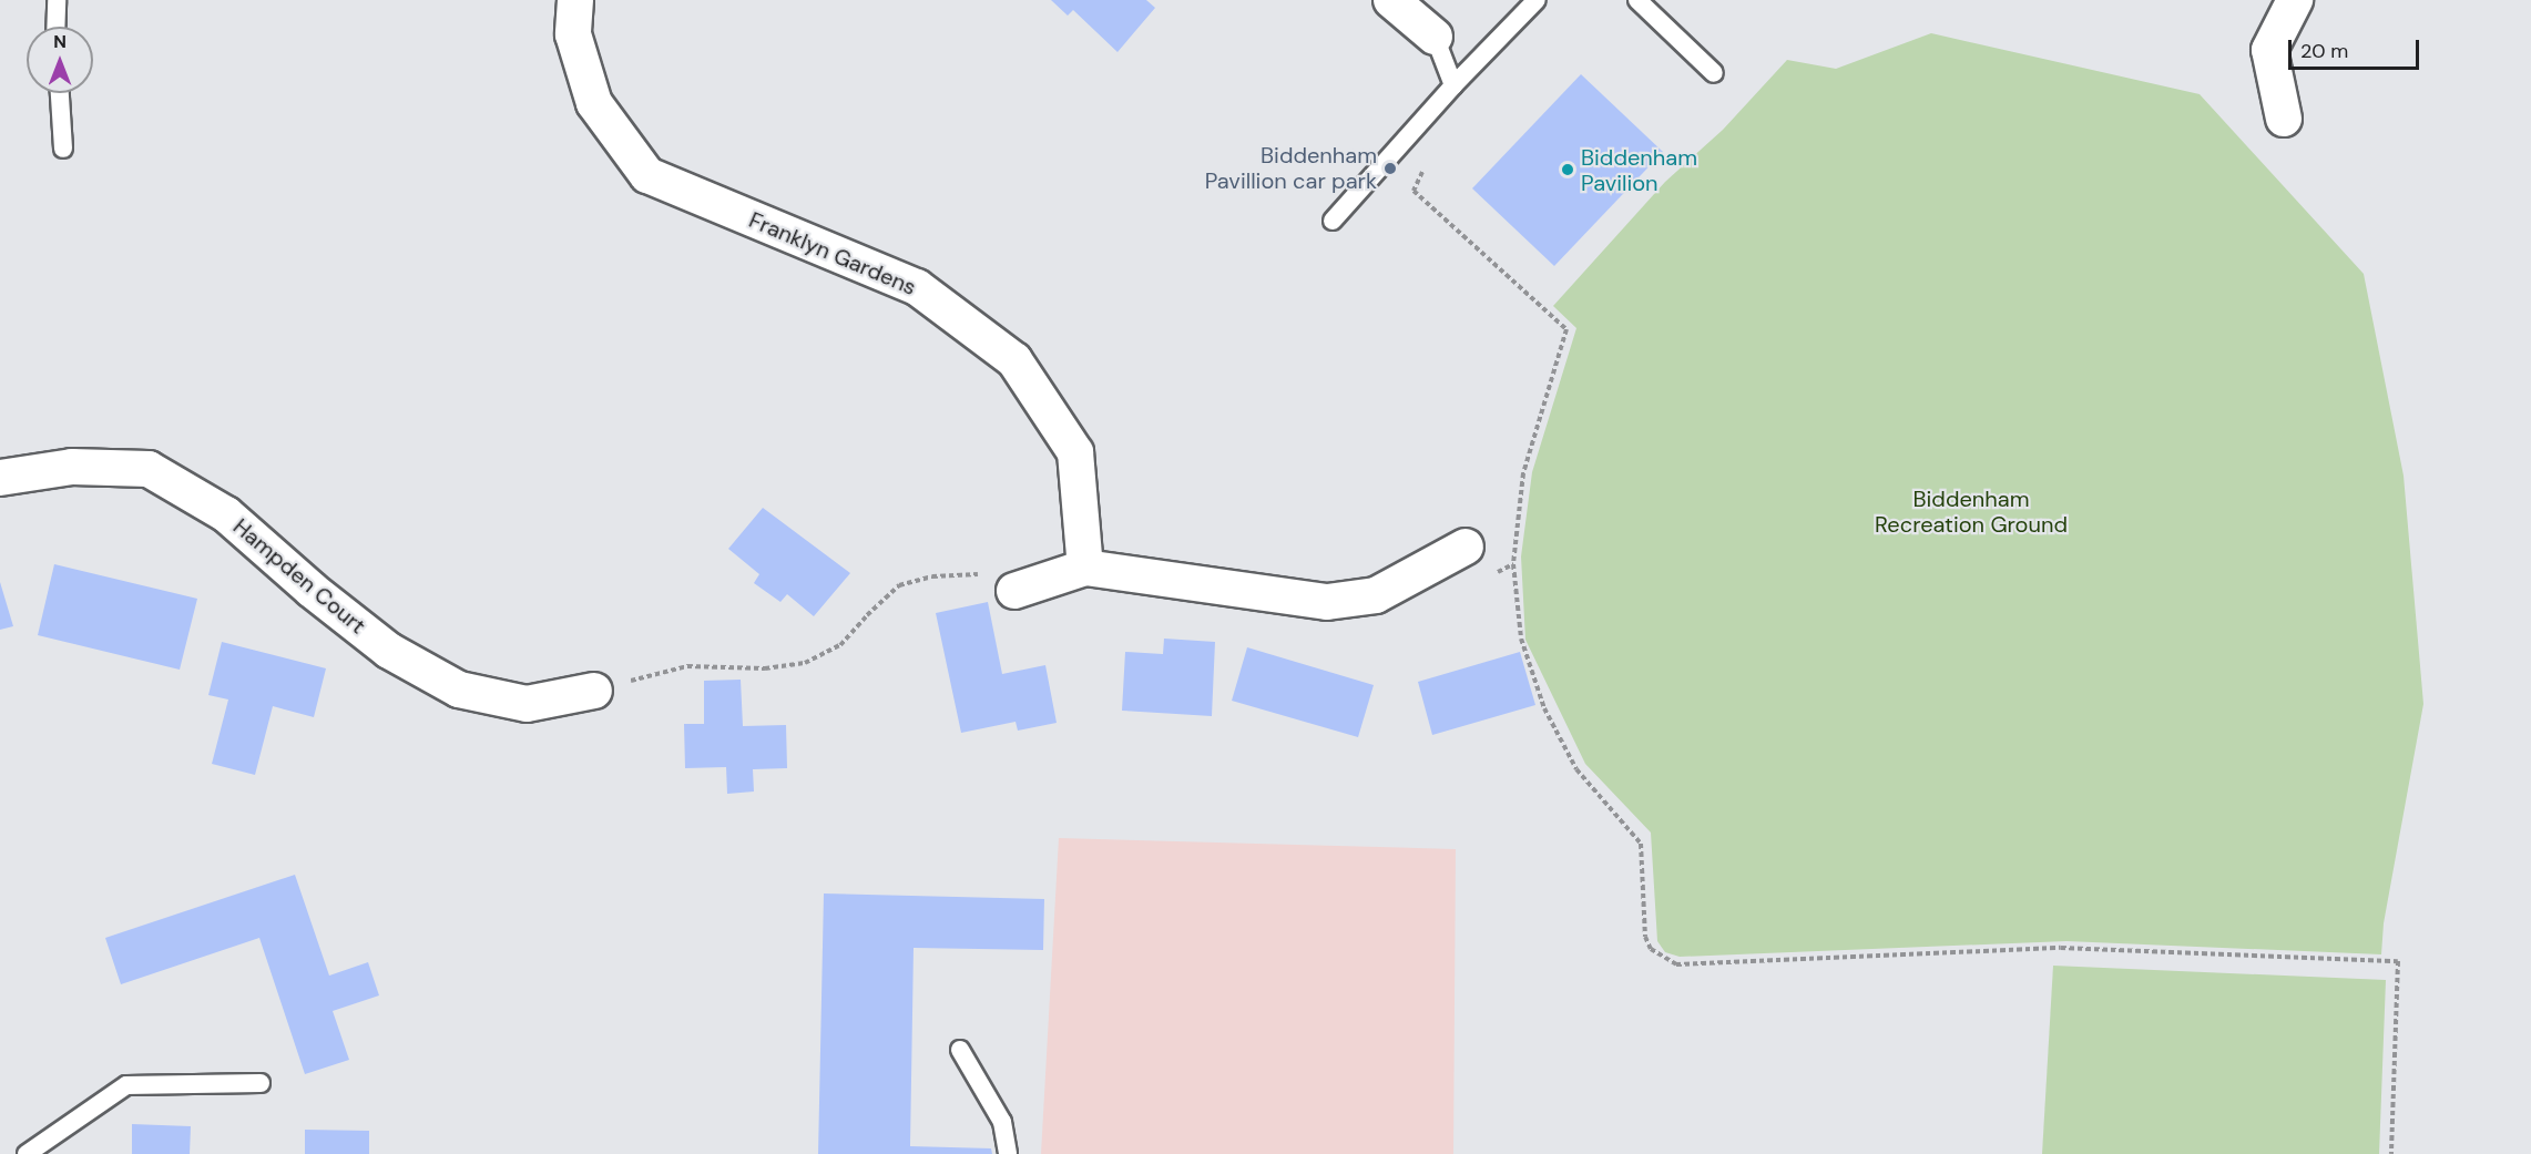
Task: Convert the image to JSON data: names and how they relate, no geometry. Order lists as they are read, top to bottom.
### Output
{
  "streets": {
    "street": ["Franklyn Gardens", "Hampden Court"]
  },
  "parks": ["Biddenham Recreation Ground"],
  "places": ["Biddenham Pavillion car park", "Biddenham Pavilion"],
  "scale_bar": "20 m",
  "north": "top"
}
